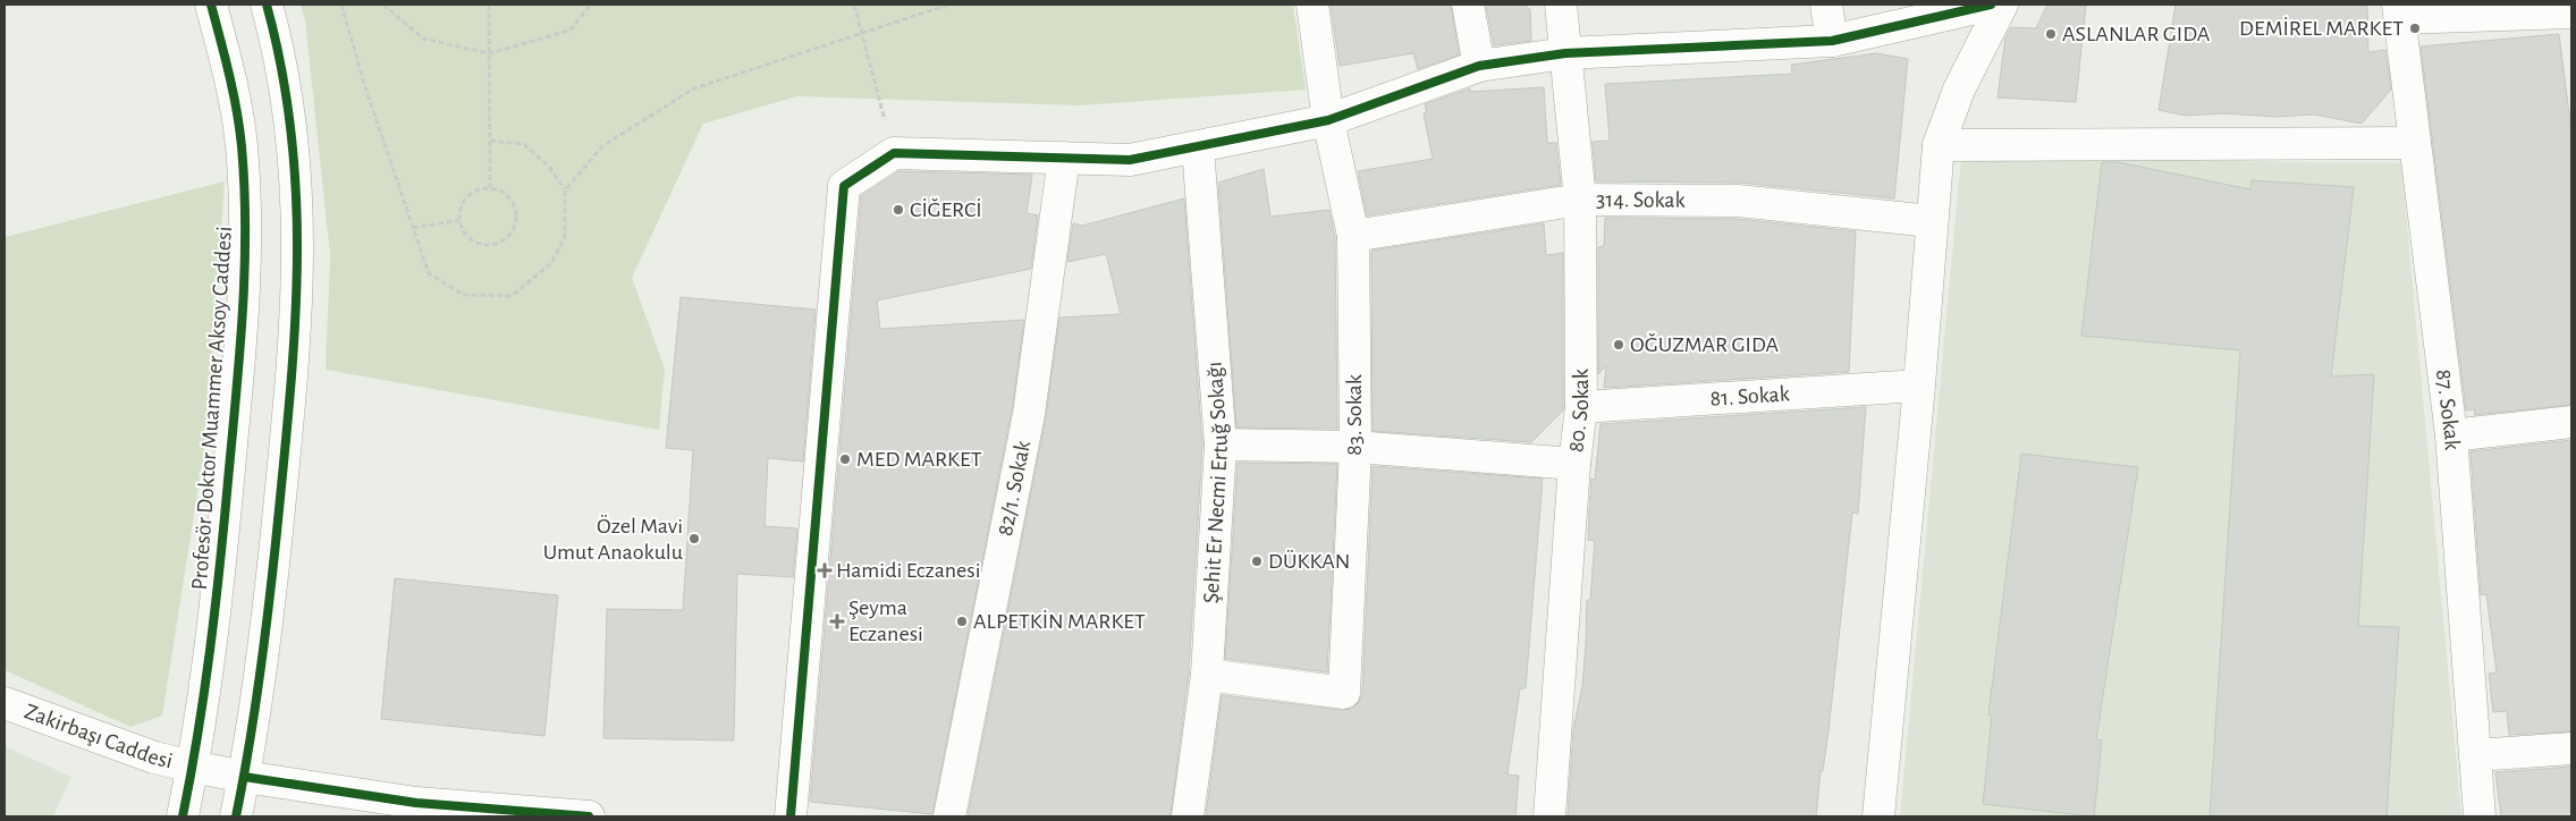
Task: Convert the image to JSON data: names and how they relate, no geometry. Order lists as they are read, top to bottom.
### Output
{
  "streets": {
    "street": [
      "314. Sokak",
      "81. Sokak",
      "Profesör Doktor Muammer Aksoy Caddesi",
      "87. Sokak",
      "80. Sokak",
      "83. Sokak",
      "Şehit Er Necmi Ertuğ Sokağı",
      "82/1. Sokak",
      "Zakirbaşı Caddesi"
    ]
  },
  "crossings": [
    ["314. Sokak", "80. Sokak"],
    ["314. Sokak", "83. Sokak"],
    ["81. Sokak", "80. Sokak"],
    ["Profesör Doktor Muammer Aksoy Caddesi", "Zakirbaşı Caddesi"],
    ["83. Sokak", "Şehit Er Necmi Ertuğ Sokağı"]
  ],
  "places": {
    "other": [
      "DEMİREL MARKET",
      "ASLANLAR GIDA",
      "CİĞERCİ",
      "OĞUZMAR GIDA",
      "MED MARKET",
      "Özel Mavi Umut Anaokulu",
      "DÜKKAN",
      "ALPETKİN MARKET"
    ],
    "health": ["Hamidi Eczanesi", "Şeyma Eczanesi"]
  }
}
